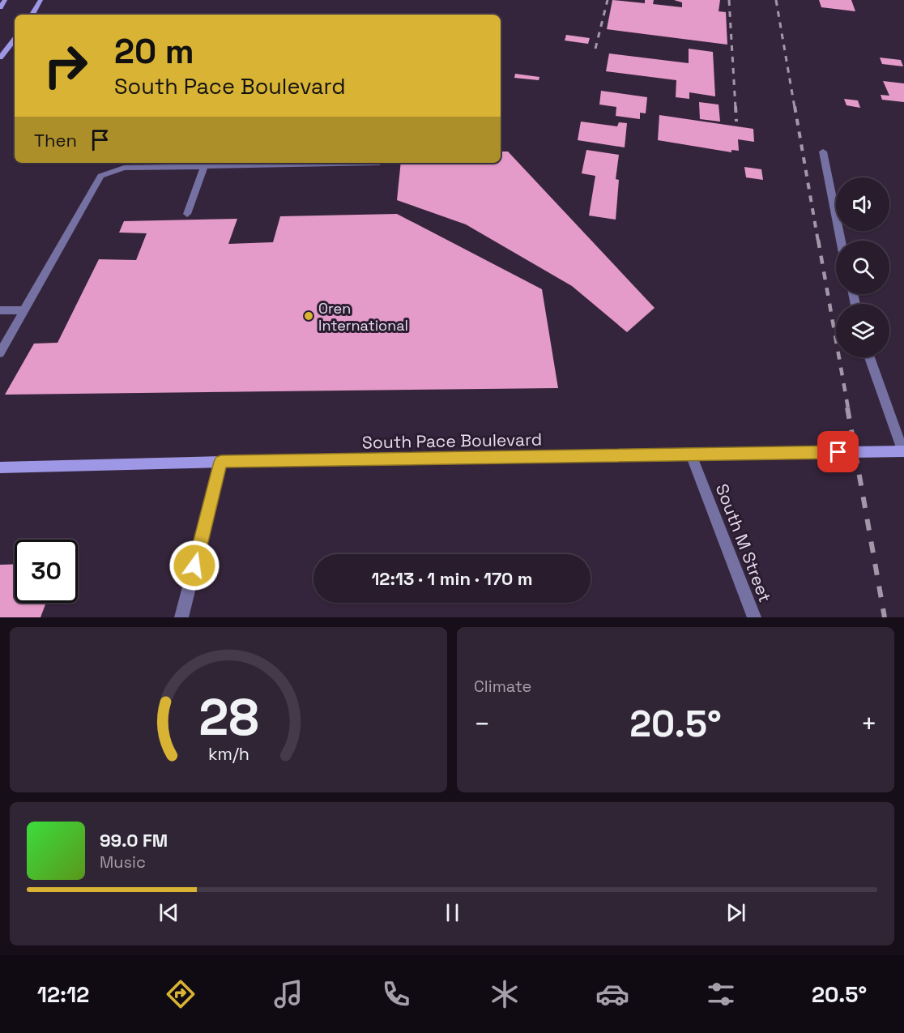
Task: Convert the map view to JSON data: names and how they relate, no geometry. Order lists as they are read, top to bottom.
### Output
{
  "streets": {
    "main road": ["South Pace Boulevard"],
    "street": ["South M Street"]
  },
  "crossings": [
    ["South Pace Boulevard", "South M Street"]
  ],
  "places": ["Oren International"],
  "page": {
    "turn": ["20 m", "South Pace Boulevard"],
    "then": "Then",
    "limit": "30",
    "trip": "12:13 · 1 min · 170 m",
    "tile": "Climate",
    "heat": ["−", "20.5°", "+"],
    "song": ["99.0 FM", "Music"],
    "tabs": ["12:12", "20.5°"],
    "gauge": ["28", "km/h"]
  }
}
